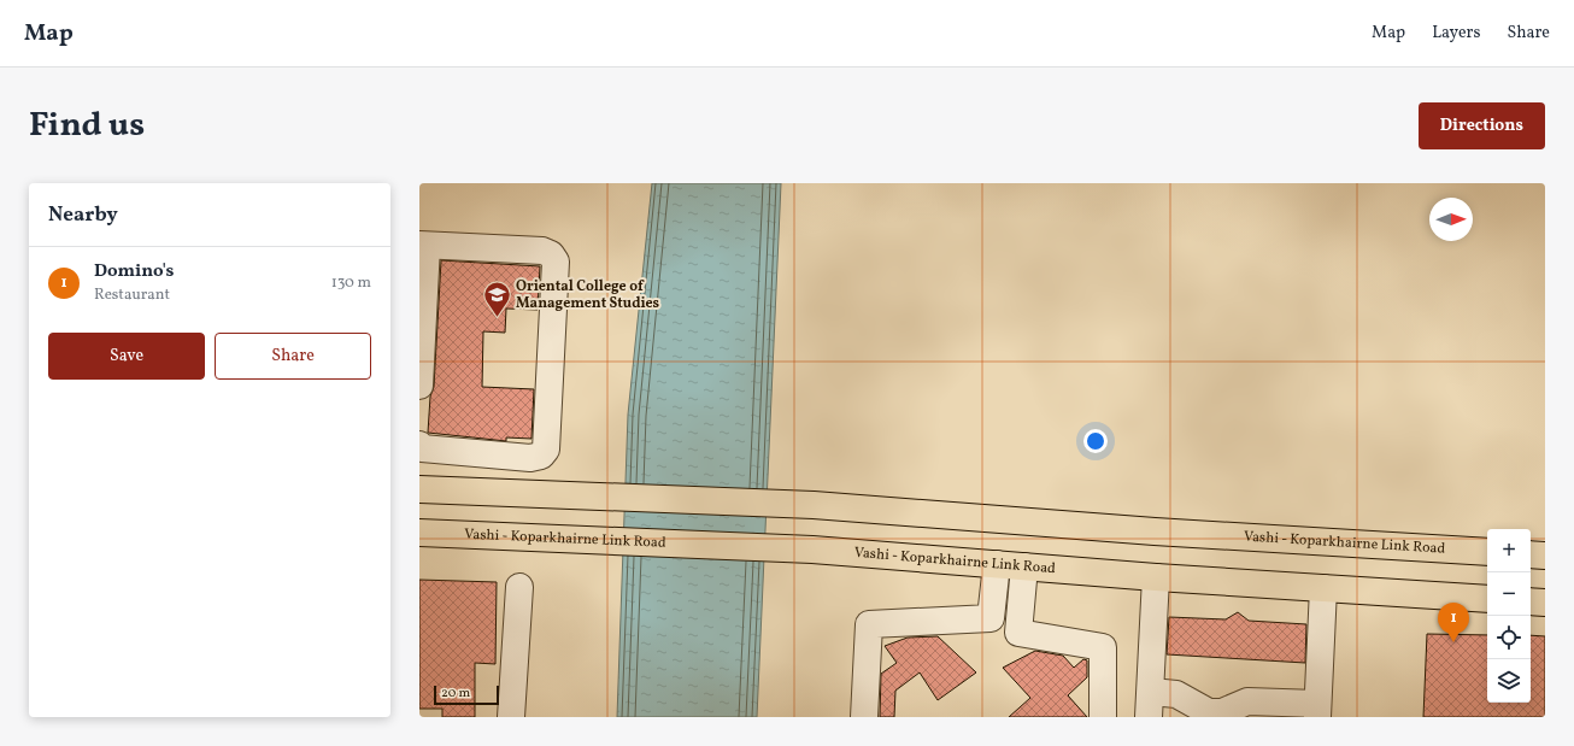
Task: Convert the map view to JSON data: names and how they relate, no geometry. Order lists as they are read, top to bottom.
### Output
{
  "streets": {
    "main road": ["Vashi - Koparkhairne Link Road"]
  },
  "places": {
    "school or university": ["Oriental College of Management Studies"]
  },
  "scale_bar": "20 m",
  "north": "right",
  "page": {
    "header": "Map",
    "nav": ["Map", "Layers", "Share"],
    "title": "Find us",
    "buttons": [
      "Directions",
      ["Save", "Share"]
    ],
    "heading": "Nearby",
    "list": [
      {
        "mark": "1",
        "name": "Domino's",
        "note": "Restaurant",
        "value": "130 m"
      }
    ],
    "map_buttons": ["+", "−"],
    "pins": "1",
    "scale": "20 m"
  }
}
